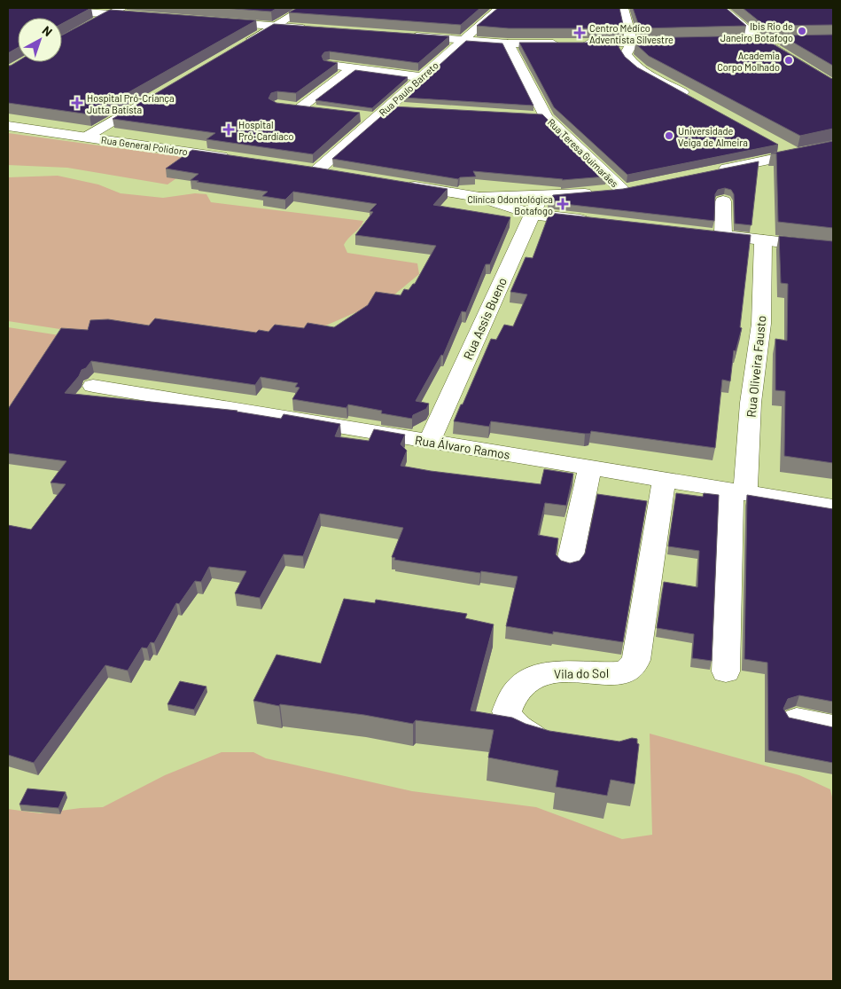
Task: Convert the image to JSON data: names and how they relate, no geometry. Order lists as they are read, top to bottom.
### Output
{
  "streets": {
    "street": [
      "Rua Paulo Barreto",
      "Rua General Polidoro",
      "Rua Teresa Guimarães",
      "Rua Assis Bueno",
      "Rua Oliveira Fausto",
      "Rua Álvaro Ramos",
      "Vila do Sol"
    ]
  },
  "crossings": [
    ["Rua Assis Bueno", "Rua Álvaro Ramos"],
    ["Rua Oliveira Fausto", "Rua Álvaro Ramos"],
    ["Rua Álvaro Ramos", "Vila do Sol"]
  ],
  "places": {
    "other": ["Ibis Rio de Janeiro Botafogo", "Academia Corpo Molhado", "Universidade Veiga de Almeira"],
    "health": [
      "Centro Médico Adventista Silvestre",
      "Hospital Pró-Criança Jutta Batista",
      "Hospital Pró-Cardíaco",
      "Clínica Odontológica Botafogo"
    ]
  },
  "north": "top right"
}
